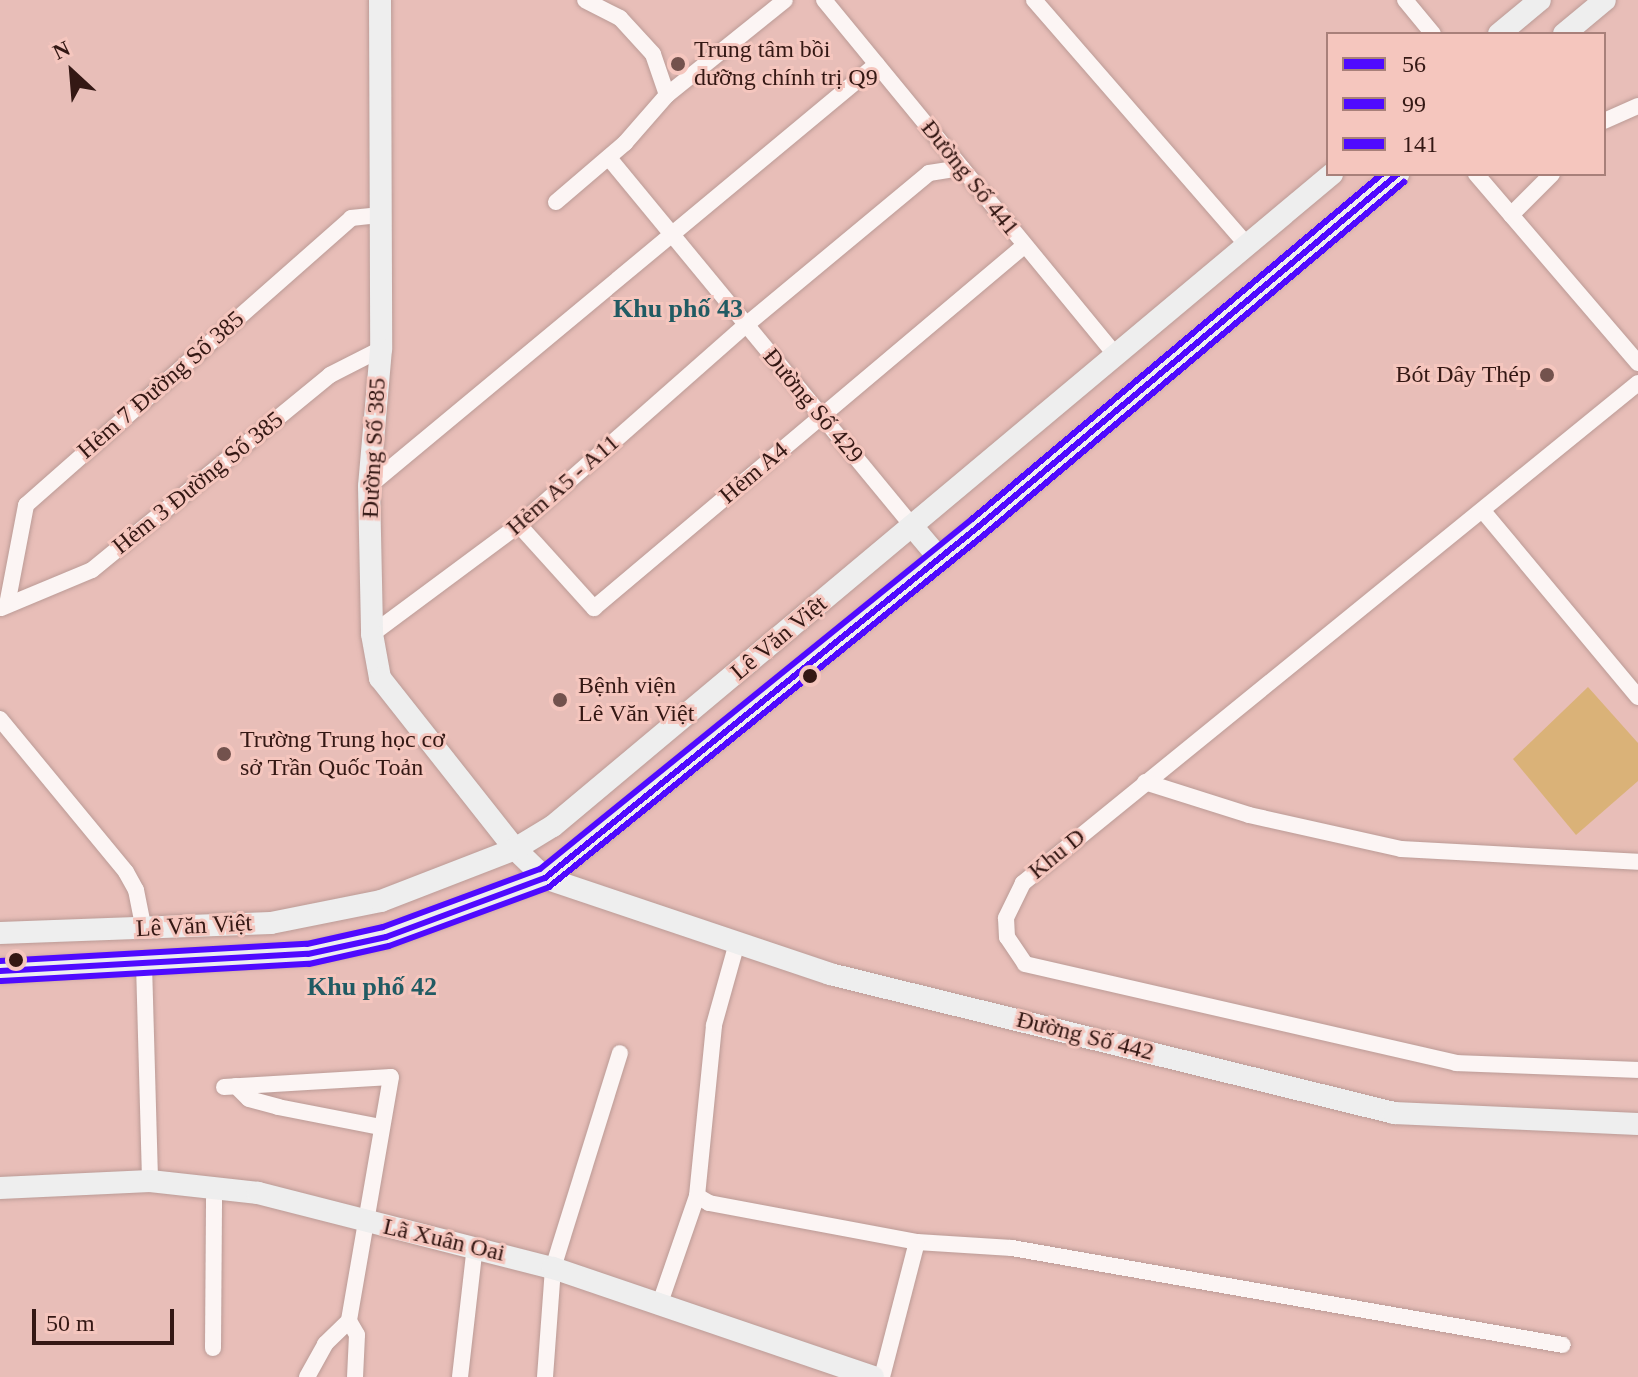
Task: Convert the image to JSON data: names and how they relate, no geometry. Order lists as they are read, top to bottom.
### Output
{
  "streets": {
    "main road": [
      "Đường Số 385",
      "Lê Văn Việt",
      "Đường Số 442",
      "Lã Xuân Oai"
    ],
    "street": [
      "Đường Số 441",
      "Hẻm 7 Đường Số 385",
      "Đường Số 429",
      "Hẻm A4",
      "Hẻm 3 Đường Số 385",
      "Hẻm A5 - A11",
      "Khu D"
    ]
  },
  "crossings": [
    ["Đường Số 441", "Hẻm A4"],
    ["Đường Số 441", "Hẻm A5 - A11"],
    ["Đường Số 441", "Lê Văn Việt"],
    ["Hẻm 7 Đường Số 385", "Đường Số 385"],
    ["Hẻm 7 Đường Số 385", "Hẻm 3 Đường Số 385"],
    ["Đường Số 429", "Hẻm A4"],
    ["Đường Số 429", "Hẻm A5 - A11"],
    ["Đường Số 429", "Lê Văn Việt"],
    ["Đường Số 385", "Hẻm 3 Đường Số 385"],
    ["Đường Số 385", "Hẻm A5 - A11"],
    ["Đường Số 385", "Lê Văn Việt"],
    ["Đường Số 385", "Đường Số 442"],
    ["Hẻm A4", "Hẻm A5 - A11"],
    ["Lê Văn Việt", "Đường Số 442"]
  ],
  "districts": ["Khu phố 43", "Khu phố 42"],
  "places": [
    "Trung tâm bồi dưỡng chính trị Q9",
    "Bót Dây Thép",
    "Bệnh viện Lê Văn Việt",
    "Trường Trung học cơ sở Trần Quốc Toản"
  ],
  "lines": ["transit line 56", "transit line 141", "transit line 99"],
  "legend": ["56", "99", "141"],
  "scale_bar": "50 m",
  "north": "top left"
}
